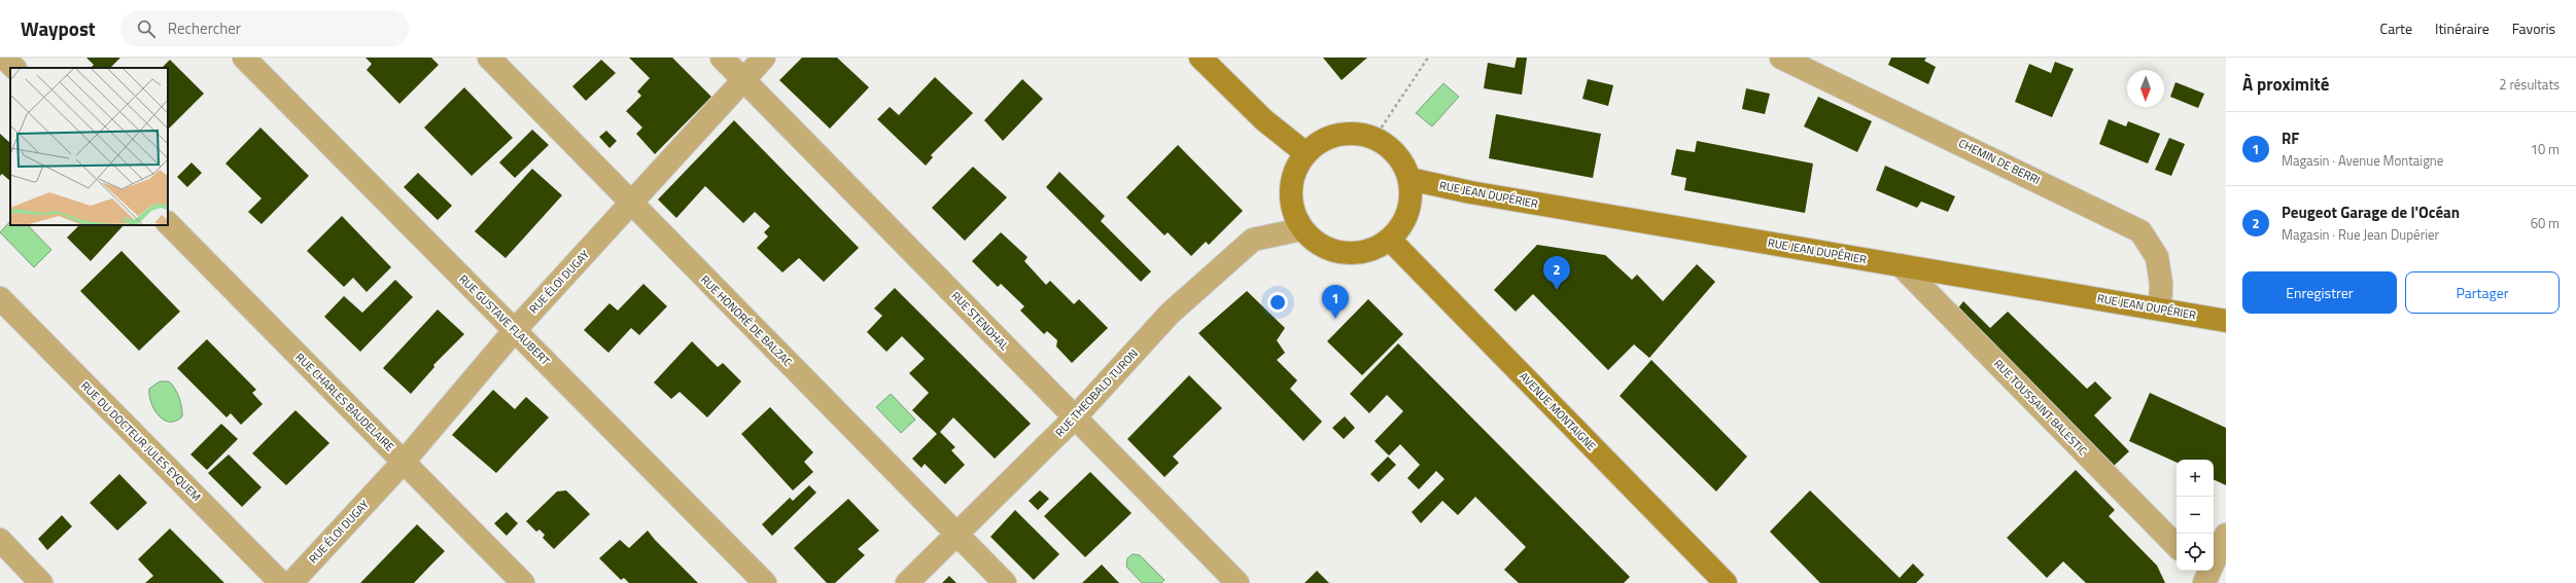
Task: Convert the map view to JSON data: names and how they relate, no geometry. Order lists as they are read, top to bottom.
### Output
{
  "streets": {
    "main road": ["RUE JEAN DUPÉRIER", "AVENUE MONTAIGNE"],
    "street": [
      "CHEMIN DE BERRI",
      "RUE ÉLOI DUGAY",
      "RUE GUSTAVE FLAUBERT",
      "RUE HONORÉ DE BALZAC",
      "RUE STENDHAL",
      "RUE THEOBALD TURON",
      "RUE CHARLES BAUDELAIRE",
      "RUE TOUSSAINT BALESTIC",
      "RUE DU DOCTEUR JULES EYQUEM"
    ]
  },
  "crossings": [
    ["CHEMIN DE BERRI", "RUE JEAN DUPÉRIER"],
    ["RUE JEAN DUPÉRIER", "RUE THEOBALD TURON"],
    ["RUE JEAN DUPÉRIER", "RUE TOUSSAINT BALESTIC"],
    ["RUE JEAN DUPÉRIER", "AVENUE MONTAIGNE"],
    ["RUE ÉLOI DUGAY", "RUE GUSTAVE FLAUBERT"],
    ["RUE ÉLOI DUGAY", "RUE HONORÉ DE BALZAC"],
    ["RUE ÉLOI DUGAY", "RUE STENDHAL"],
    ["RUE ÉLOI DUGAY", "RUE CHARLES BAUDELAIRE"],
    ["RUE HONORÉ DE BALZAC", "RUE THEOBALD TURON"],
    ["RUE STENDHAL", "RUE THEOBALD TURON"],
    ["RUE THEOBALD TURON", "AVENUE MONTAIGNE"]
  ],
  "north": "bottom",
  "page": {
    "header": "Waypost",
    "search": "Rechercher",
    "nav": ["Carte", "Itinéraire", "Favoris"],
    "heading": ["À proximité", "2 résultats"],
    "list": [
      {
        "mark": "1",
        "name": "RF",
        "note": "Magasin · Avenue Montaigne",
        "value": "10 m"
      },
      {
        "mark": "2",
        "name": "Peugeot Garage de l'Océan",
        "note": "Magasin · Rue Jean Dupérier",
        "value": "60 m"
      }
    ],
    "pins": ["2", "1"],
    "buttons": ["Enregistrer", "Partager"],
    "map_buttons": ["+", "−"]
  }
}
